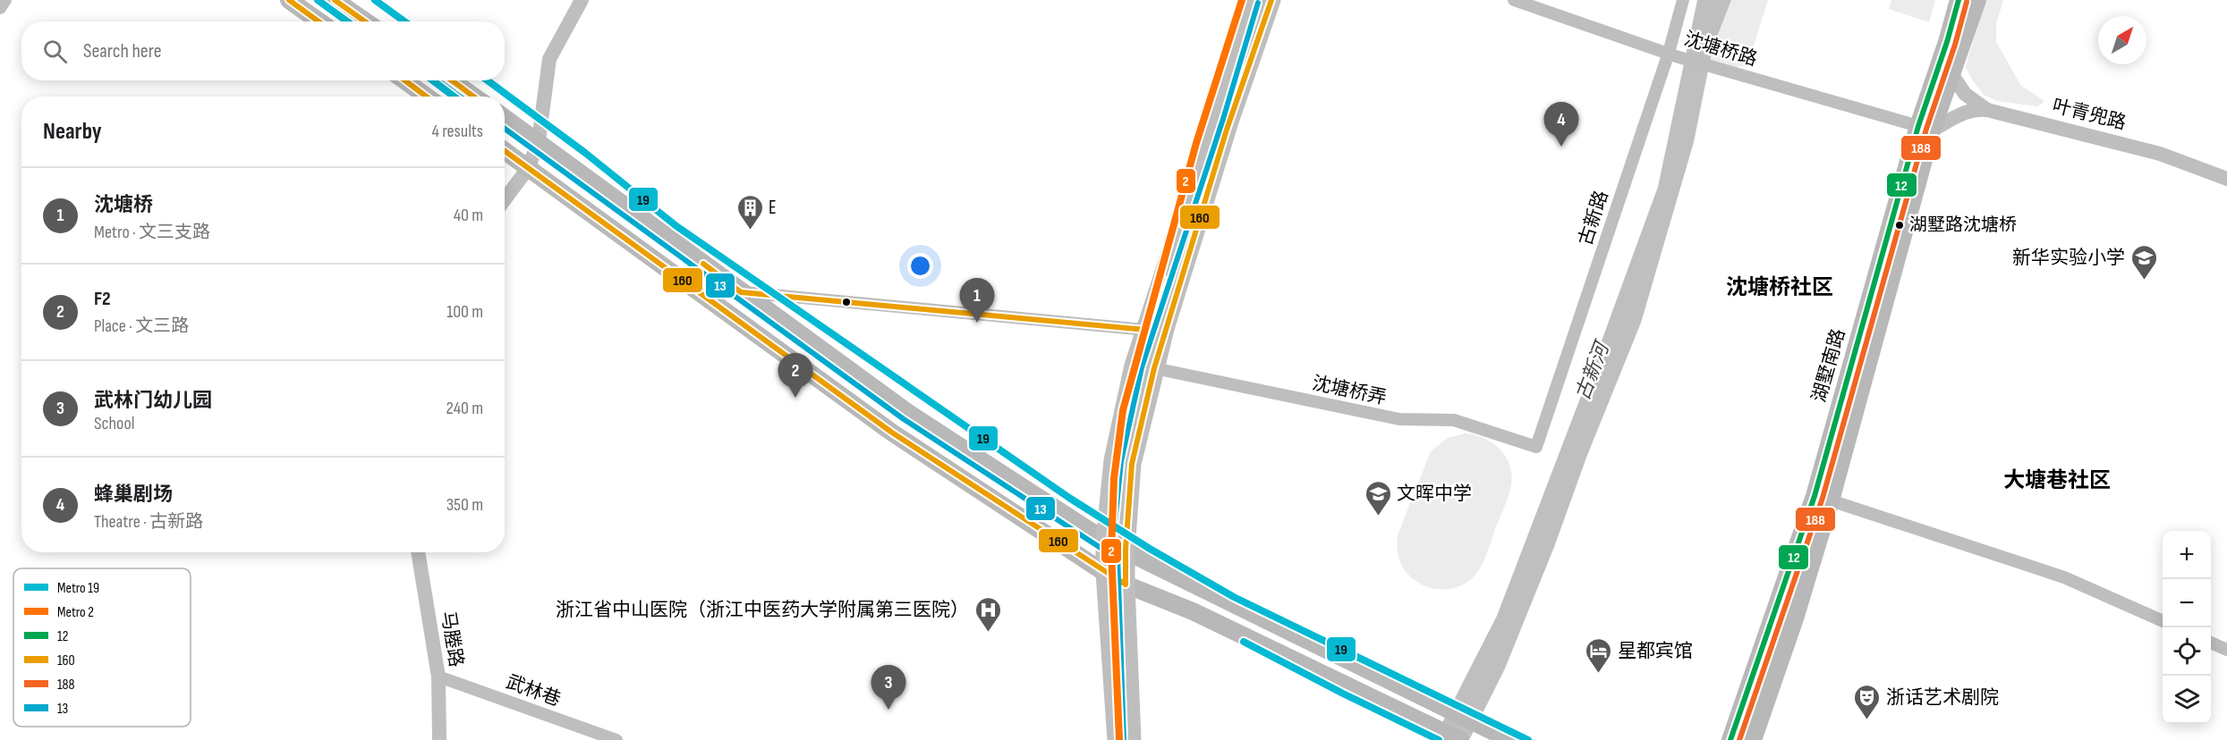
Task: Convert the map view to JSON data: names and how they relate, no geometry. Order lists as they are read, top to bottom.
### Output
{
  "streets": {
    "main road": ["湖墅南路"],
    "street": [
      "沈塘桥路",
      "叶青兜路",
      "古新路",
      "沈塘桥弄",
      "马塍路",
      "武林巷"
    ]
  },
  "crossings": [
    ["沈塘桥路", "古新路"],
    ["沈塘桥路", "湖墅南路"],
    ["叶青兜路", "湖墅南路"],
    ["古新路", "沈塘桥弄"],
    ["马塍路", "武林巷"]
  ],
  "districts": ["沈塘桥社区", "大塘巷社区"],
  "water": ["古新河"],
  "places": {
    "other": ["湖墅路沈塘桥"],
    "building": ["E"],
    "school or university": ["新华实验小学", "文晖中学"],
    "hospital": ["浙江省中山医院（浙江中医药大学附属第三医院）"],
    "hotel": ["星都宾馆"],
    "theatre": ["浙话艺术剧院"]
  },
  "lines": [
    "metro line 19",
    "metro line 2",
    "transit line 12",
    "transit line 160",
    "transit line 188",
    "transit line 13"
  ],
  "legend": [
    "Metro 19",
    "Metro 2",
    "12",
    "160",
    "188",
    "13"
  ],
  "north": "top right",
  "page": {
    "search": "Search here",
    "heading": ["Nearby", "4 results"],
    "pins": [
      "4",
      "1",
      "2",
      "3"
    ],
    "list": [
      {
        "mark": "1",
        "name": "沈塘桥",
        "note": "Metro · 文三支路",
        "value": "40 m"
      },
      {
        "mark": "2",
        "name": "F2",
        "note": "Place · 文三路",
        "value": "100 m"
      },
      {
        "mark": "3",
        "name": "武林门幼儿园",
        "note": "School",
        "value": "240 m"
      },
      {
        "mark": "4",
        "name": "蜂巢剧场",
        "note": "Theatre · 古新路",
        "value": "350 m"
      }
    ],
    "map_buttons": ["+", "−"]
  }
}
